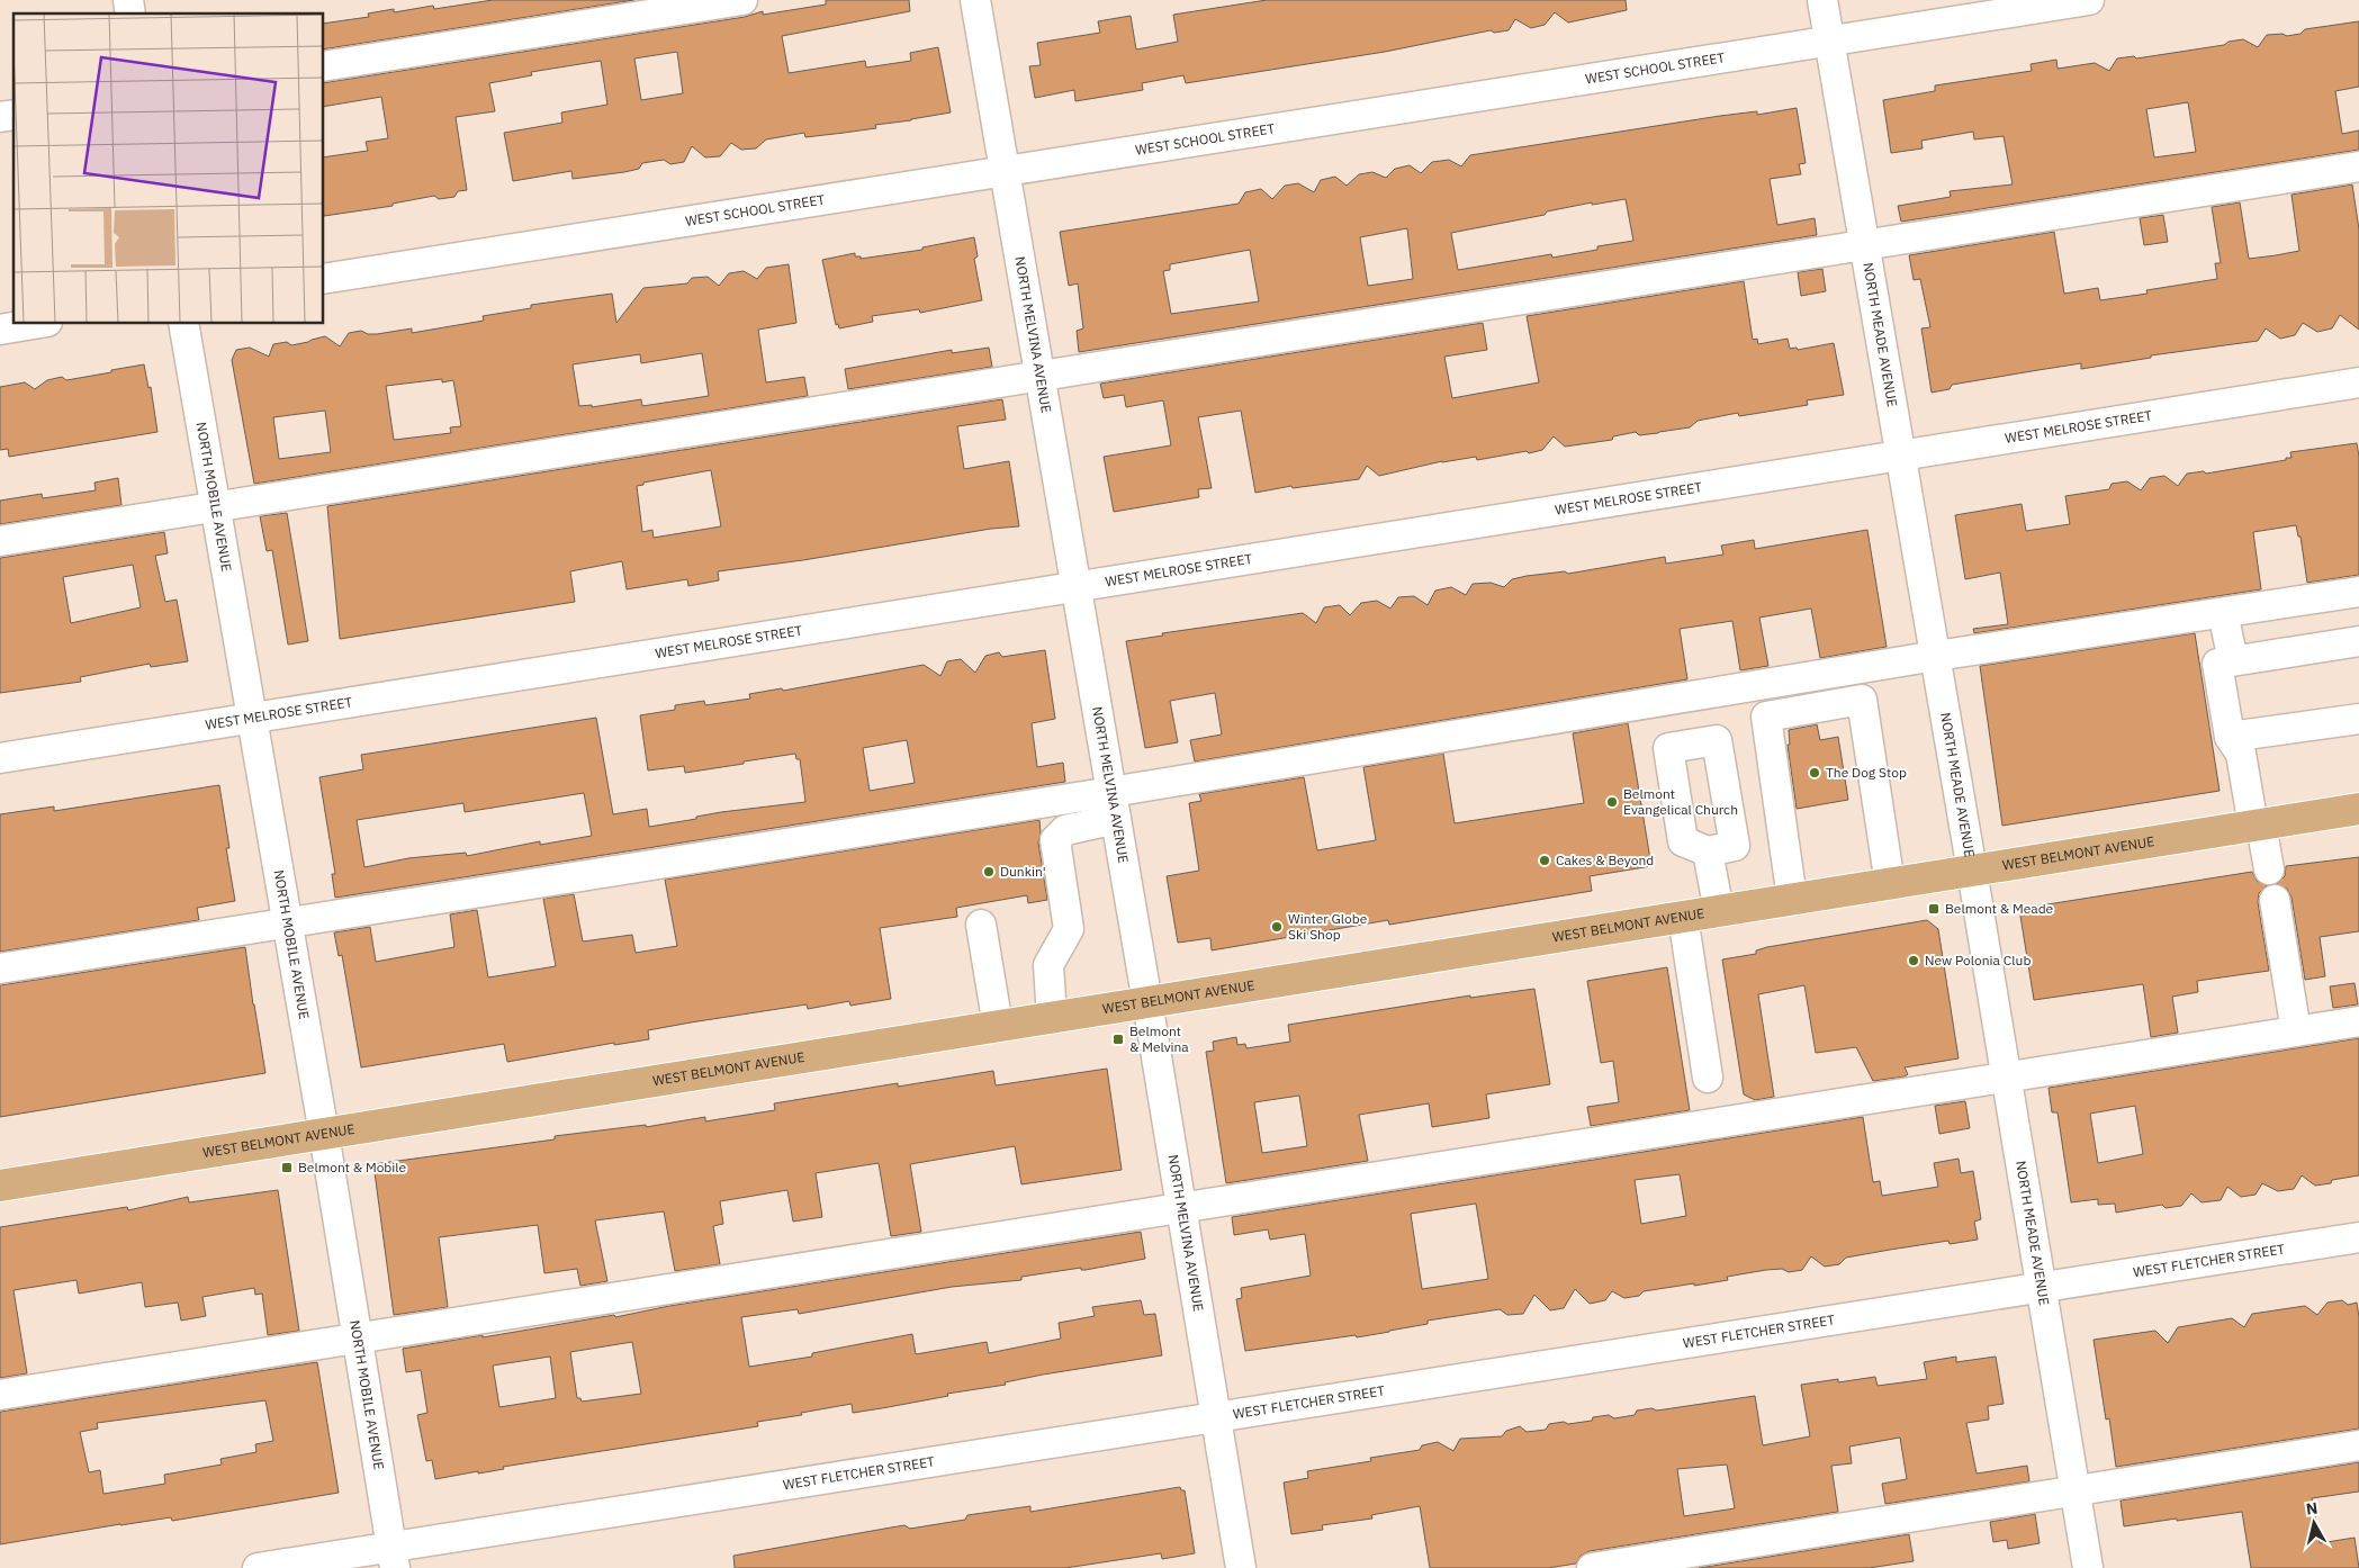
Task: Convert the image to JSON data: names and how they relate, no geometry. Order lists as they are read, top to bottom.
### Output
{
  "streets": {
    "main road": ["WEST BELMONT AVENUE"],
    "street": [
      "WEST SCHOOL STREET",
      "NORTH MELVINA AVENUE",
      "NORTH MEADE AVENUE",
      "WEST MELROSE STREET",
      "NORTH MOBILE AVENUE",
      "WEST FLETCHER STREET"
    ]
  },
  "crossings": [
    ["WEST SCHOOL STREET", "NORTH MELVINA AVENUE"],
    ["WEST SCHOOL STREET", "NORTH MEADE AVENUE"],
    ["NORTH MELVINA AVENUE", "WEST MELROSE STREET"],
    ["NORTH MELVINA AVENUE", "WEST BELMONT AVENUE"],
    ["NORTH MELVINA AVENUE", "WEST FLETCHER STREET"],
    ["NORTH MEADE AVENUE", "WEST MELROSE STREET"],
    ["NORTH MEADE AVENUE", "WEST BELMONT AVENUE"],
    ["NORTH MEADE AVENUE", "WEST FLETCHER STREET"],
    ["WEST MELROSE STREET", "NORTH MOBILE AVENUE"],
    ["NORTH MOBILE AVENUE", "WEST BELMONT AVENUE"],
    ["NORTH MOBILE AVENUE", "WEST FLETCHER STREET"]
  ],
  "places": {
    "other": [
      "The Dog Stop",
      "Belmont Evangelical Church",
      "Cakes & Beyond",
      "Dunkin'",
      "Winter Globe Ski Shop",
      "New Polonia Club"
    ],
    "transit": ["Belmont & Meade", "Belmont & Melvina", "Belmont & Mobile"]
  },
  "north": "top"
}
